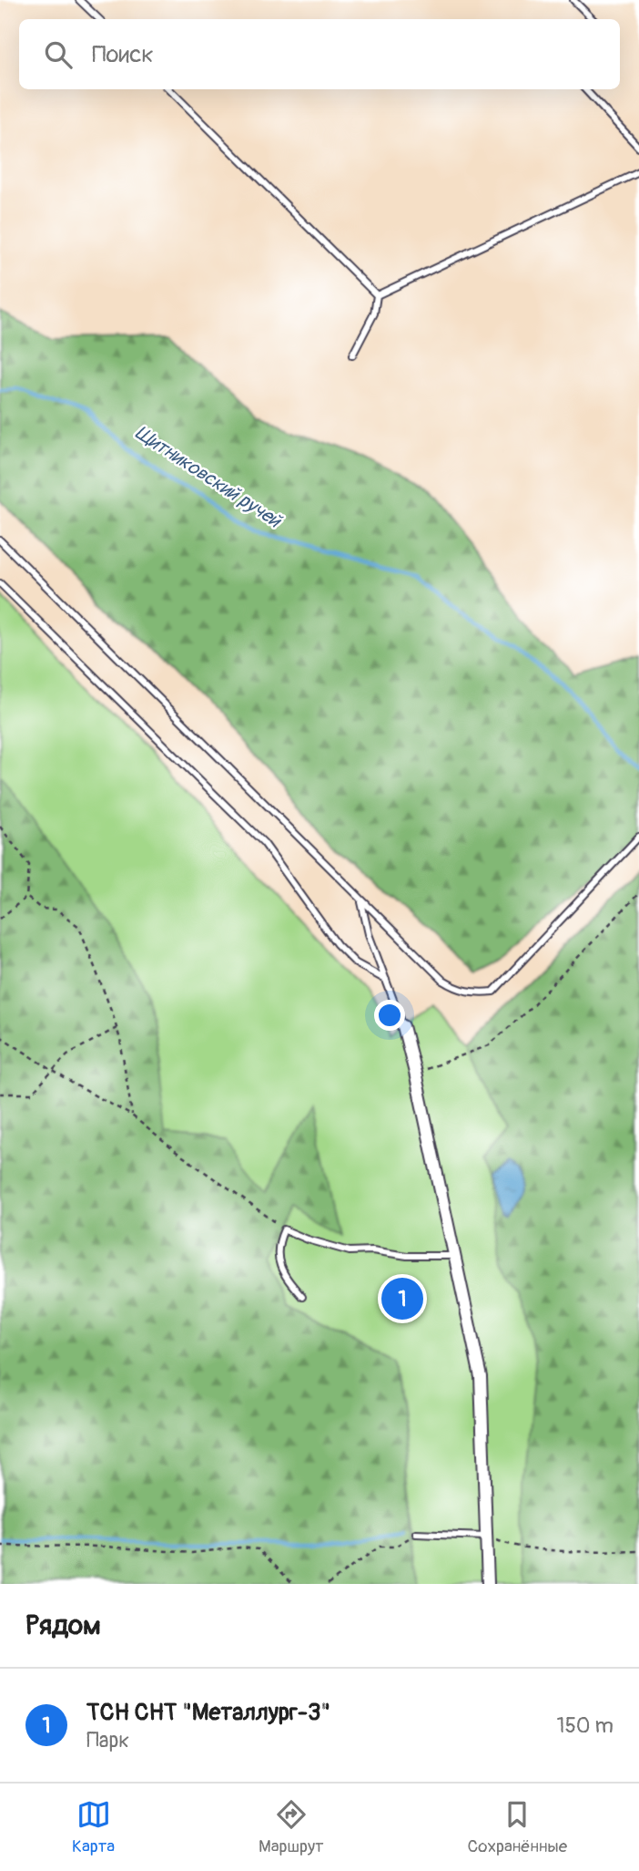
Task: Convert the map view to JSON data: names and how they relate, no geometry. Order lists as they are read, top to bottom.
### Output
{
  "water": ["Щитниковский ручей"],
  "page": {
    "search": "Поиск",
    "pins": "1",
    "heading": "Рядом",
    "list": [
      {
        "mark": "1",
        "name": "ТСН СНТ \"Металлург-3\"",
        "note": "Парк",
        "value": "150 m"
      }
    ],
    "nav": ["Карта", "Маршрут", "Сохранённые"]
  }
}
